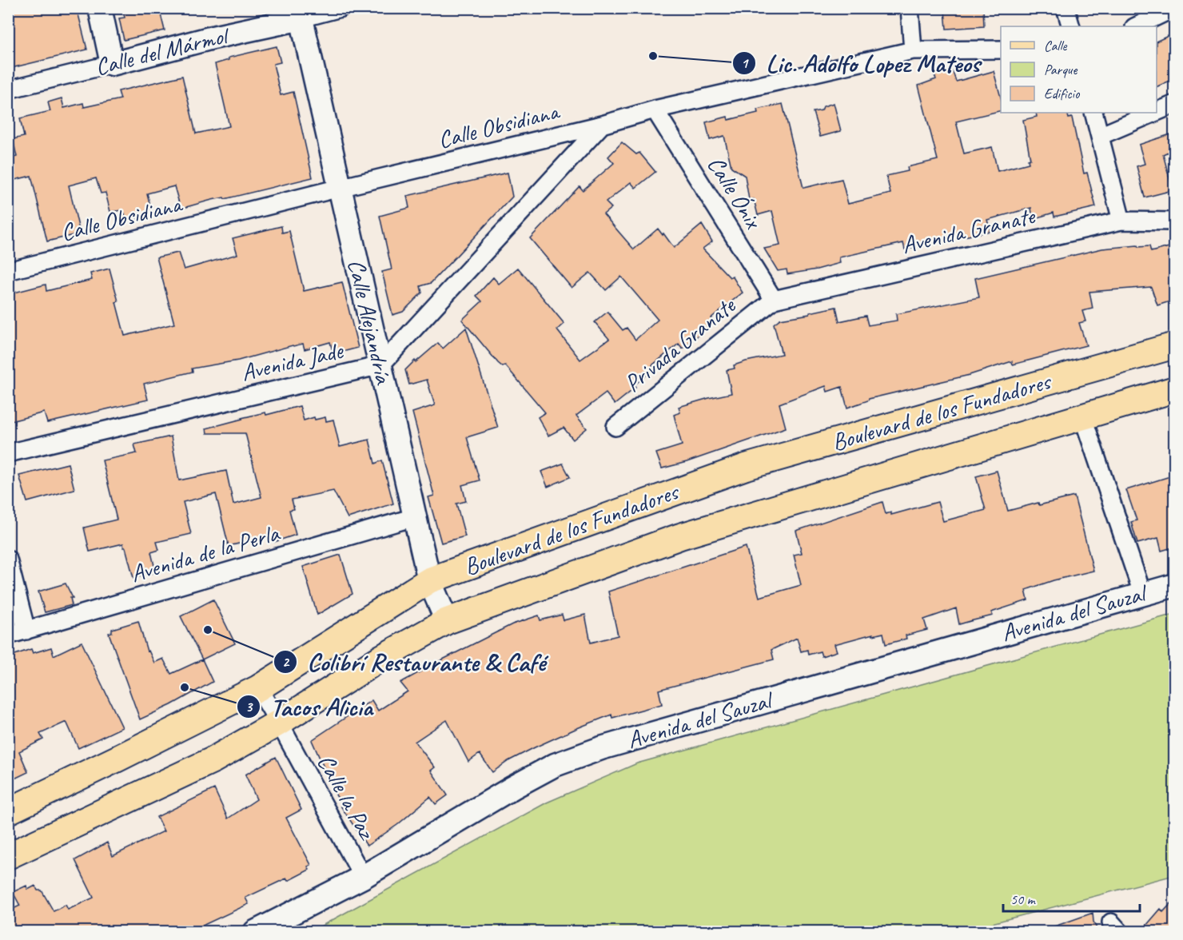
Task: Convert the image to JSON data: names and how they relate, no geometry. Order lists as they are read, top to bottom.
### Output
{
  "streets": {
    "main road": ["Boulevard de los Fundadores"],
    "street": [
      "Calle del Mármol",
      "Calle Obsidiana",
      "Calle Ónix",
      "Avenida Granate",
      "Calle Alejandría",
      "Privada Granate",
      "Avenida Jade",
      "Avenida de la Perla",
      "Avenida del Sauzal",
      "Calle la Paz"
    ]
  },
  "crossings": [
    ["Calle del Mármol", "Calle Alejandría"],
    ["Calle Obsidiana", "Calle Ónix"],
    ["Calle Obsidiana", "Calle Alejandría"],
    ["Calle Obsidiana", "Avenida Jade"],
    ["Calle Ónix", "Avenida Granate"],
    ["Calle Ónix", "Privada Granate"],
    ["Avenida Granate", "Privada Granate"],
    ["Calle Alejandría", "Avenida Jade"],
    ["Calle Alejandría", "Boulevard de los Fundadores"],
    ["Calle Alejandría", "Avenida de la Perla"],
    ["Boulevard de los Fundadores", "Calle la Paz"],
    ["Avenida del Sauzal", "Calle la Paz"]
  ],
  "places": ["Lic. Adolfo Lopez Mateos", "Colibrí Restaurante & Café", "Tacos Alicia"],
  "legend": ["Calle", "Parque", "Edificio"],
  "scale_bar": "50 m"
}
